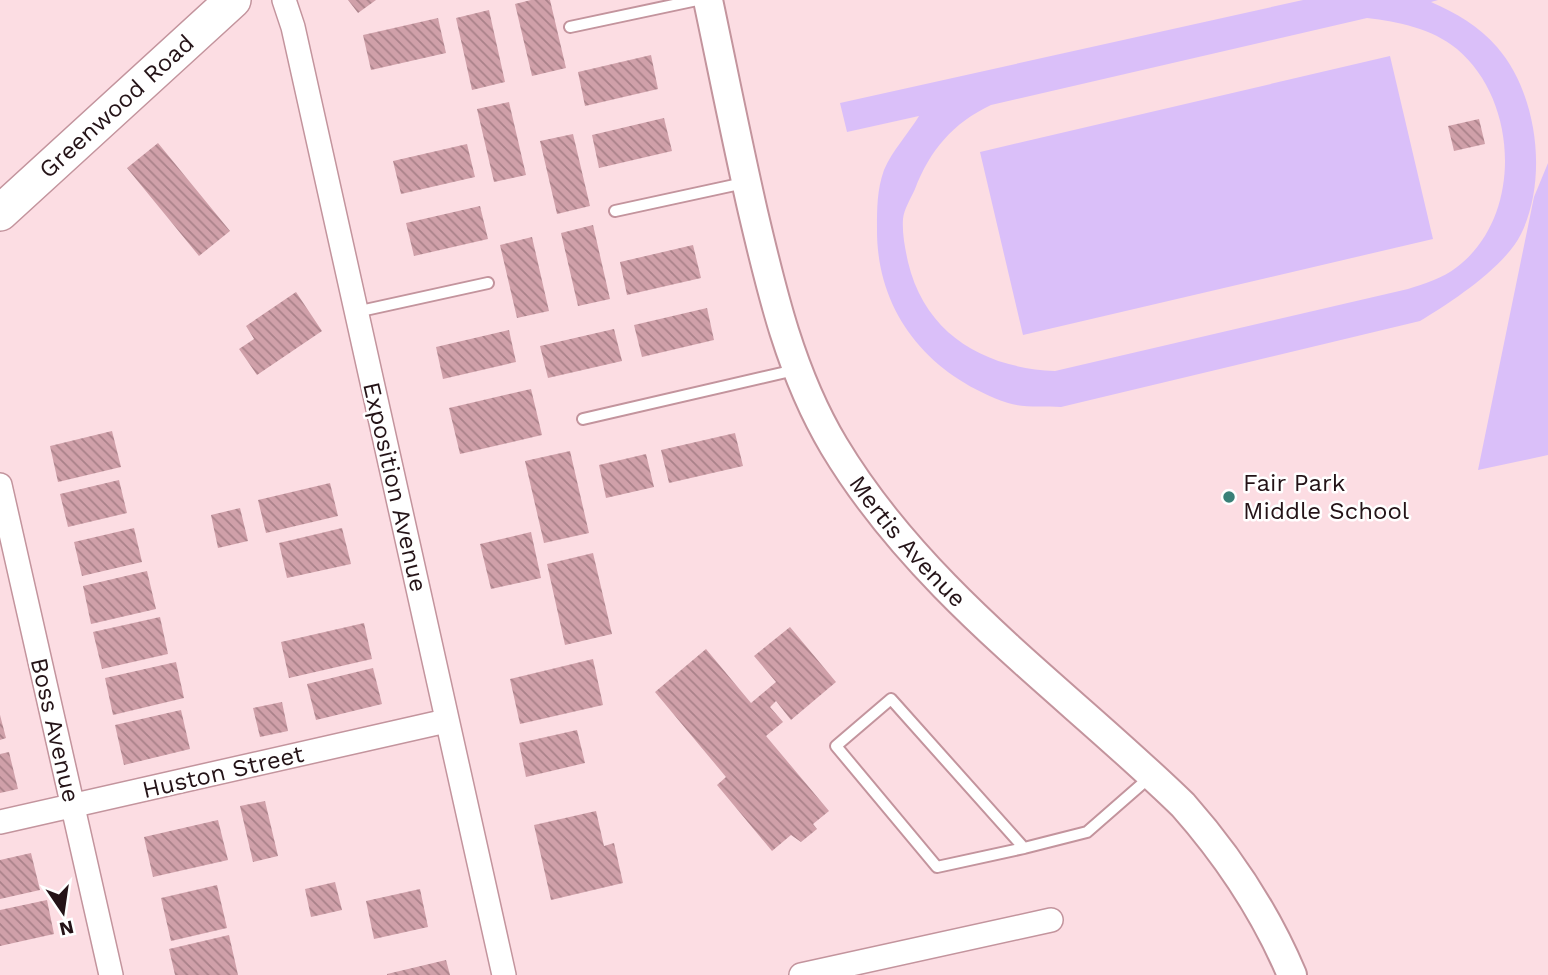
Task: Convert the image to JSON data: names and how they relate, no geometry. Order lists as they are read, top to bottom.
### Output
{
  "streets": {
    "main road": ["Greenwood Road"],
    "street": [
      "Exposition Avenue",
      "Mertis Avenue",
      "Boss Avenue",
      "Huston Street"
    ]
  },
  "crossings": [
    ["Exposition Avenue", "Huston Street"],
    ["Boss Avenue", "Huston Street"]
  ],
  "places": ["Fair Park Middle School"],
  "north": "bottom"
}
